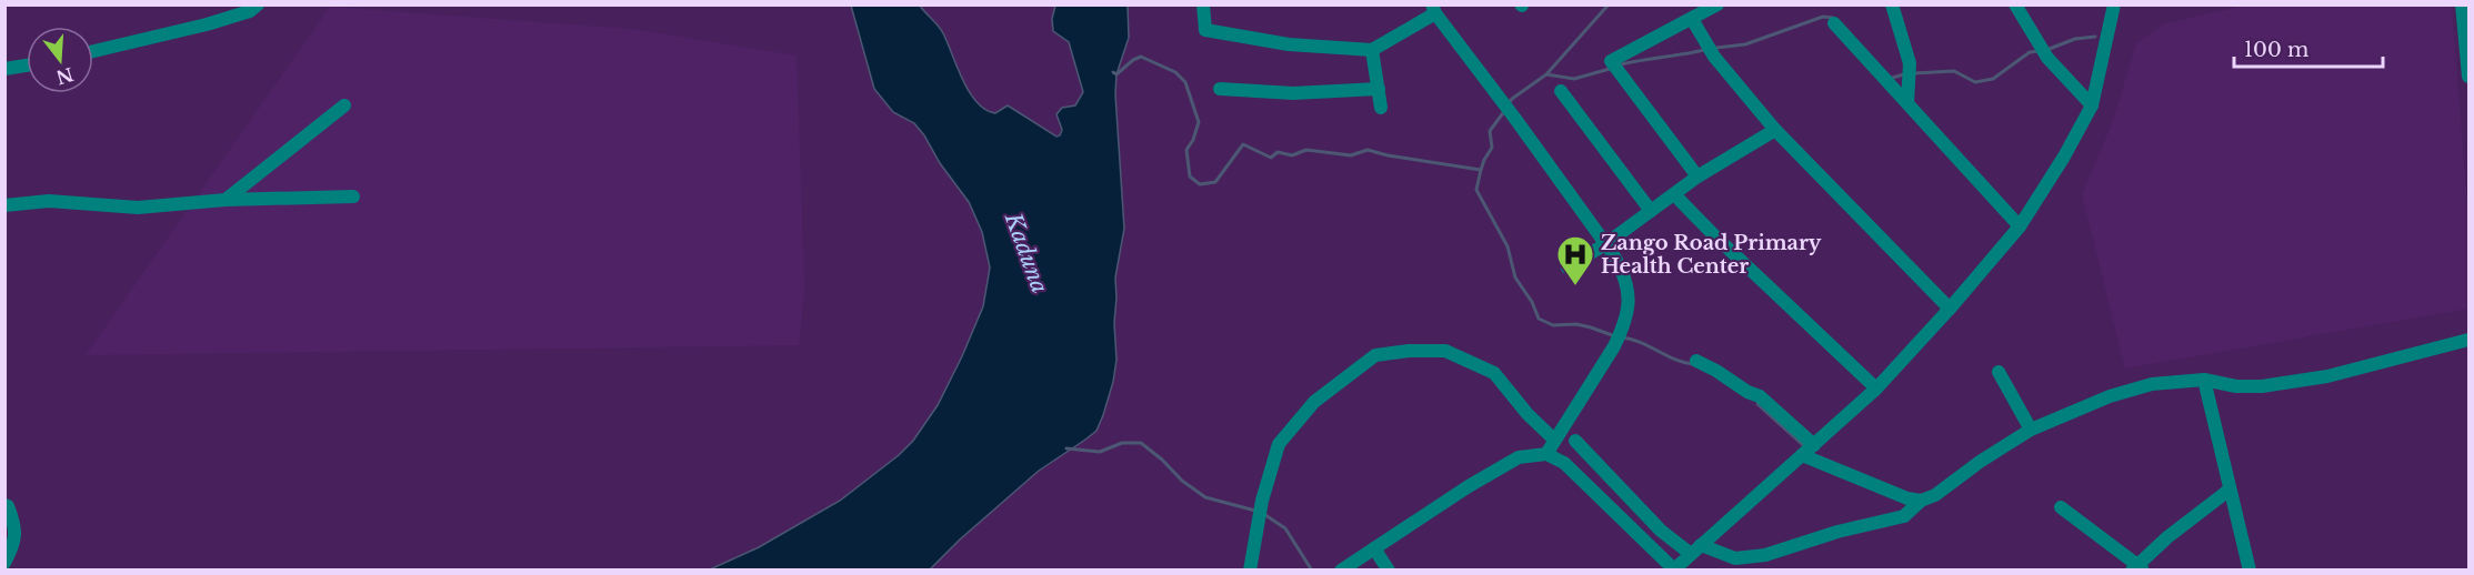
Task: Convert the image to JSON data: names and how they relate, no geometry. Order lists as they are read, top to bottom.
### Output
{
  "water": ["Kaduna"],
  "places": {
    "hospital": ["Zango Road Primary Health Center"]
  },
  "scale_bar": "100 m",
  "north": "bottom"
}
